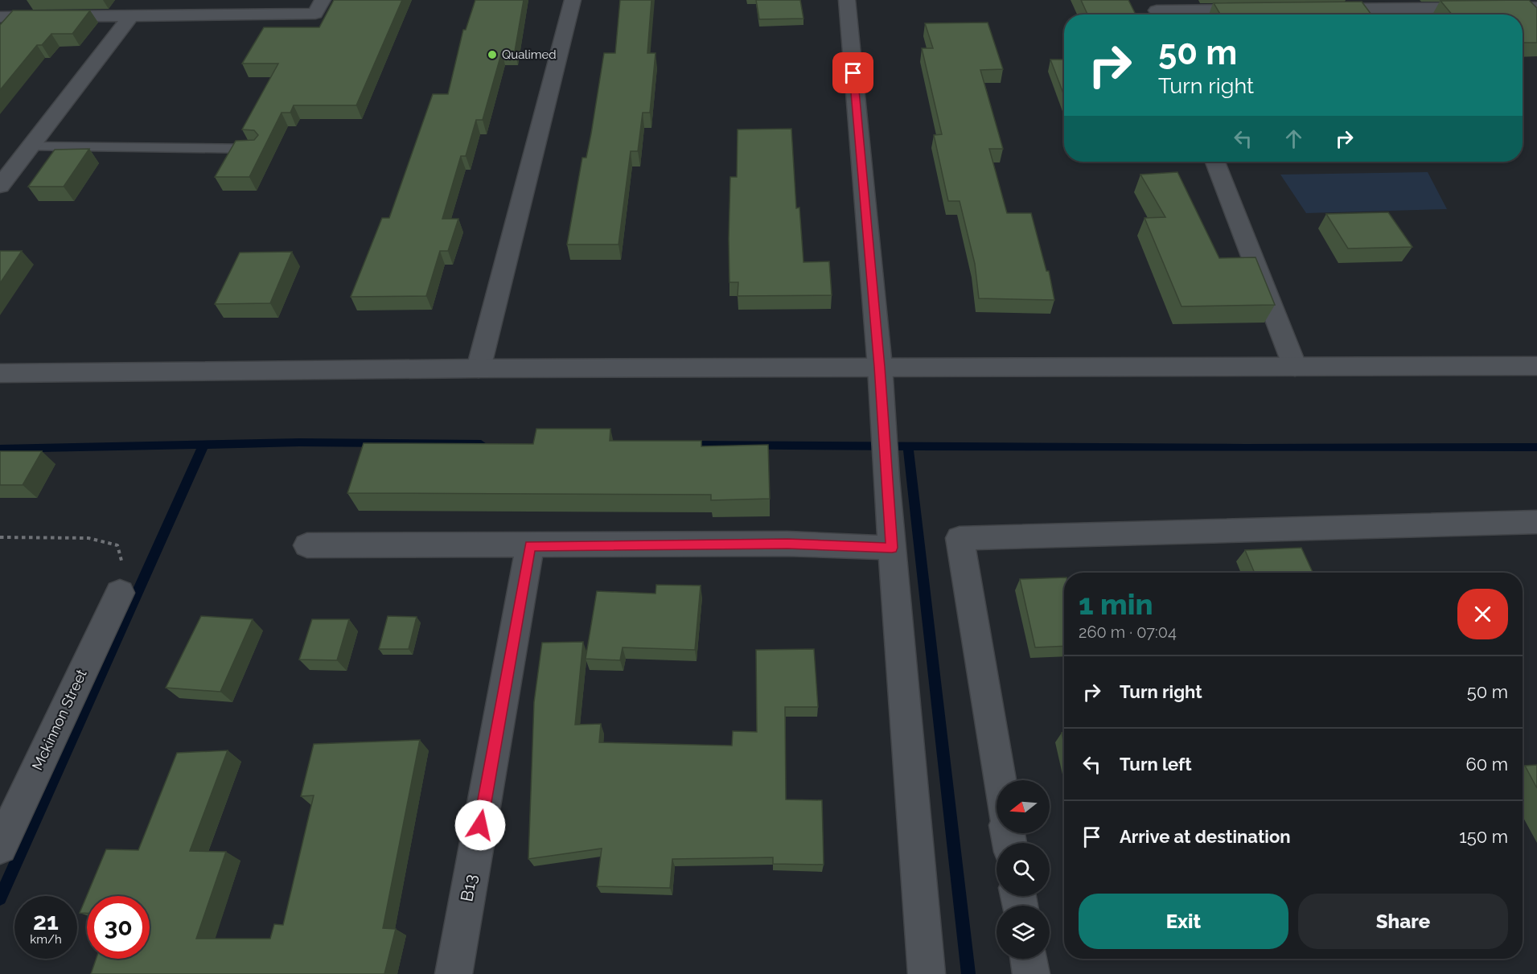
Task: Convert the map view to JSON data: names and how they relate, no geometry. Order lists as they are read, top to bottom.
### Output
{
  "streets": {
    "street": ["Mckinnon Street", "B13"]
  },
  "places": ["Qualimed"],
  "north": "left",
  "page": {
    "turn": ["50 m", "Turn right"],
    "heading": ["1 min", "260 m · 07:04"],
    "list": [
      {
        "name": "Turn right",
        "value": "50 m"
      },
      {
        "name": "Turn left",
        "value": "60 m"
      },
      {
        "name": "Arrive at destination",
        "value": "150 m"
      }
    ],
    "buttons": ["Exit", "Share"],
    "speed": "21 km/h",
    "limit": "30"
  }
}
